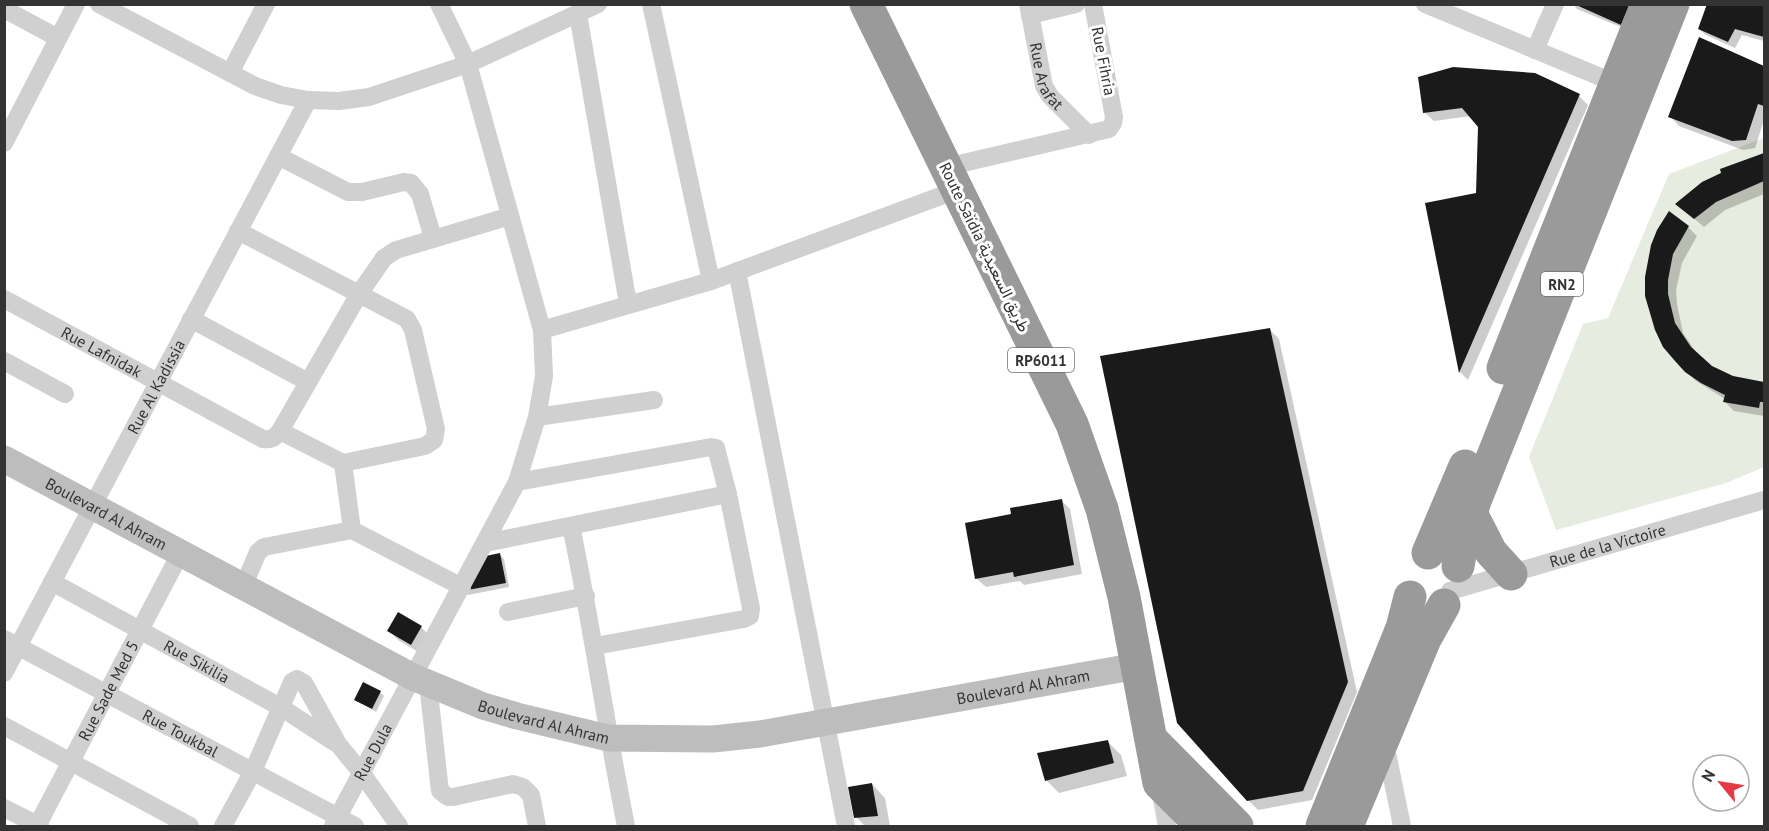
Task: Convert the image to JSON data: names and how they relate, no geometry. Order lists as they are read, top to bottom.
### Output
{
  "streets": {
    "highway": ["Route Saïdia طريق السعيدية", "RN2", "RP6011"],
    "street": [
      "Rue Fihria",
      "Rue Arafat",
      "Rue Lafnidak",
      "Rue Al Kadissia",
      "Boulevard Al Ahram",
      "Rue de la Victoire",
      "Rue Sikilia",
      "Rue Sade Med 5",
      "Rue Toukbal",
      "Rue Dula"
    ]
  },
  "crossings": [
    ["Rue Fihria", "Rue Arafat"],
    ["Route Saïdia طريق السعيدية", "Boulevard Al Ahram"],
    ["RN2", "Rue de la Victoire"],
    ["Rue Lafnidak", "Rue Al Kadissia"],
    ["Rue Al Kadissia", "Boulevard Al Ahram"],
    ["Rue Al Kadissia", "Rue Sikilia"],
    ["Rue Al Kadissia", "Rue Toukbal"],
    ["Boulevard Al Ahram", "Rue Sade Med 5"],
    ["Boulevard Al Ahram", "Rue Dula"],
    ["Rue Sikilia", "Rue Sade Med 5"],
    ["Rue Sade Med 5", "Rue Toukbal"],
    ["Rue Toukbal", "Rue Dula"]
  ],
  "north": "top left"
}
